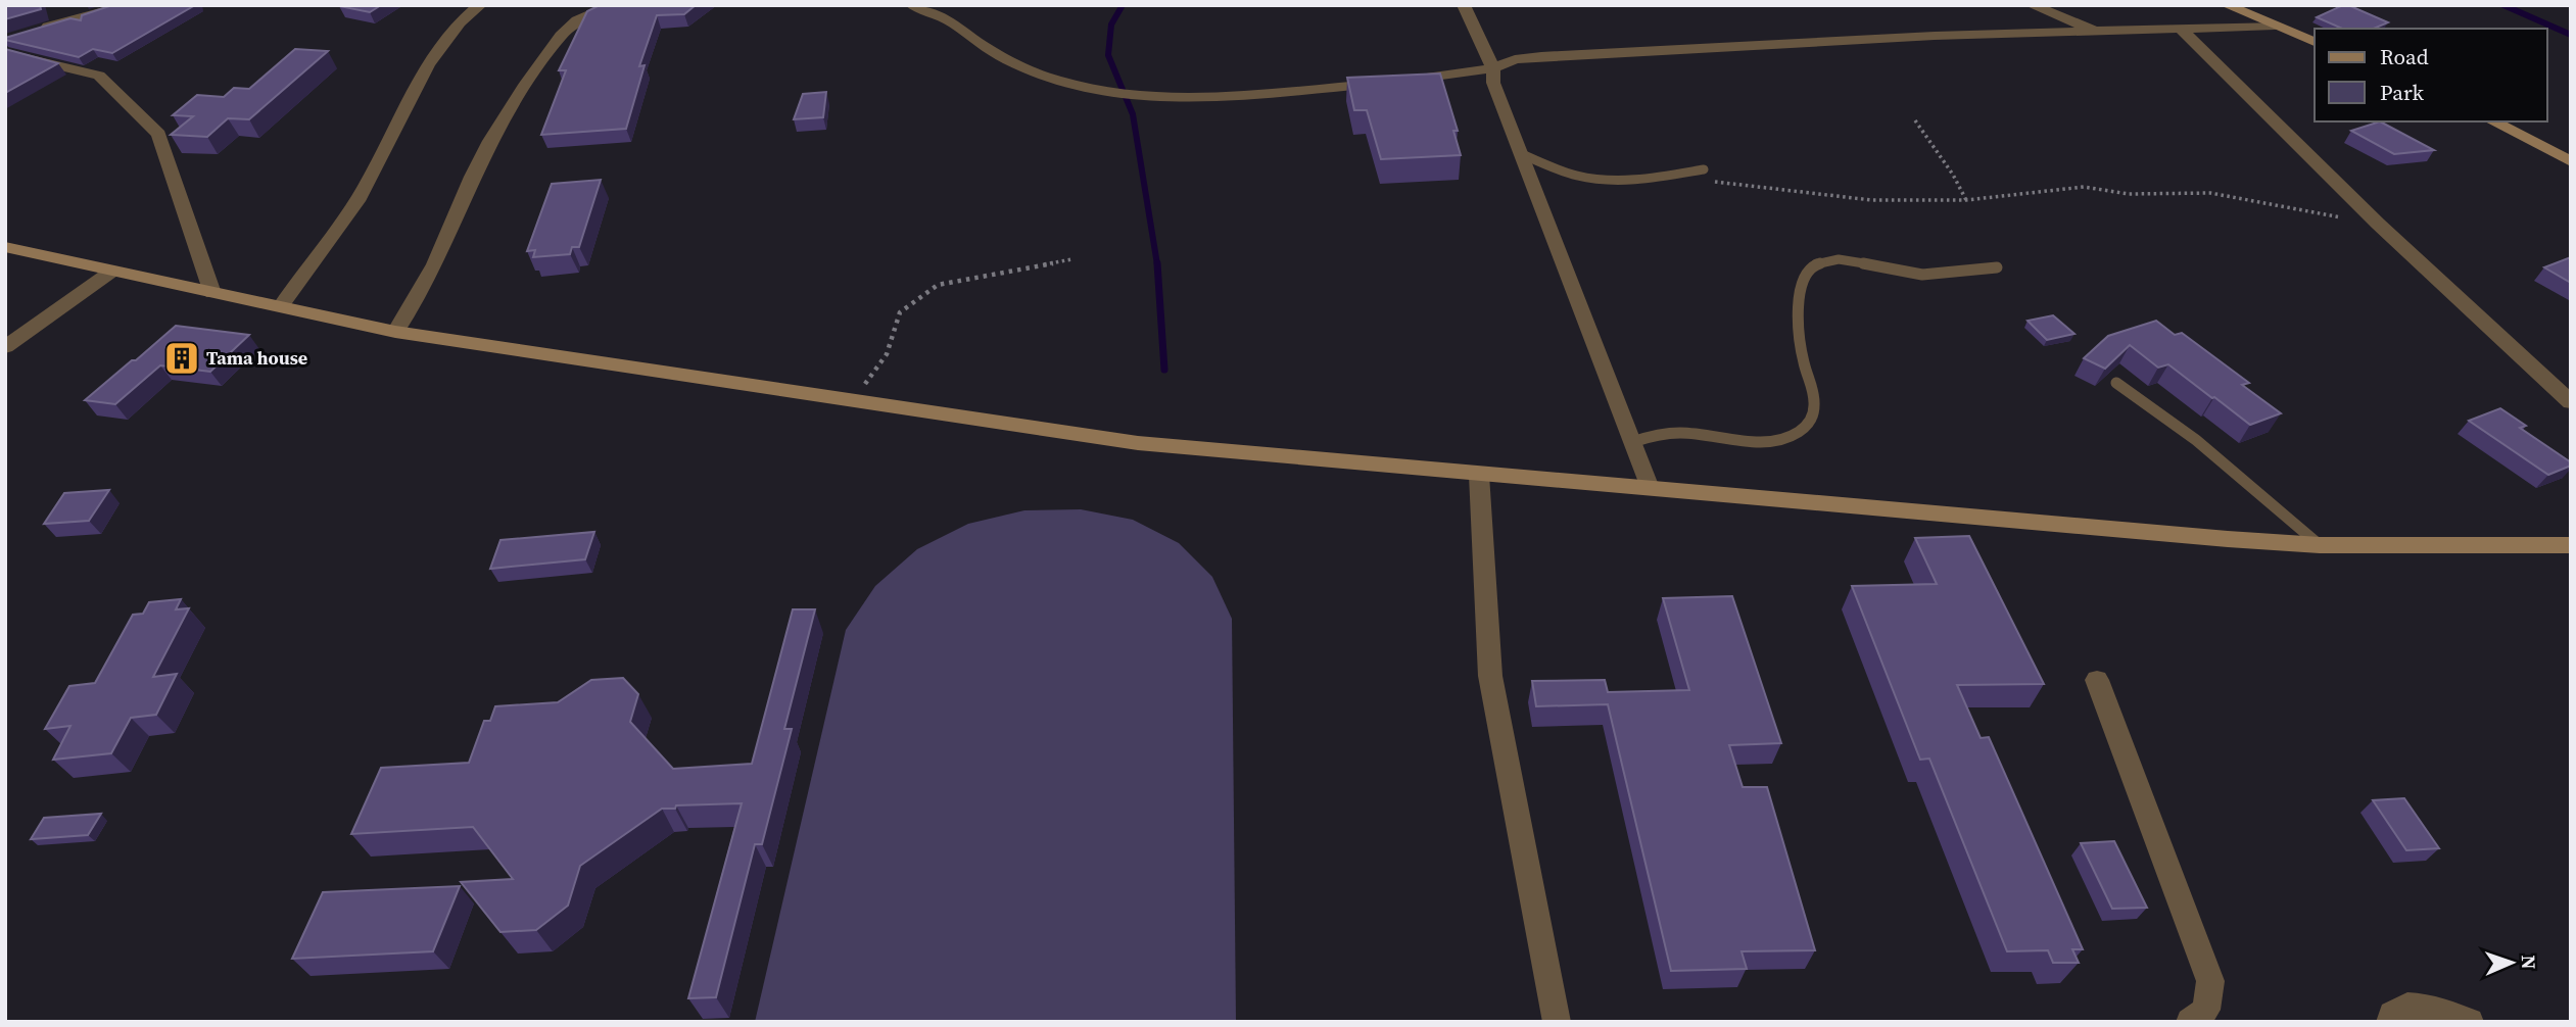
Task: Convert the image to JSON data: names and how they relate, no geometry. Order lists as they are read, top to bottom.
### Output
{
  "places": {
    "building": ["Tama house"]
  },
  "legend": ["Road", "Park"],
  "north": "right"
}
